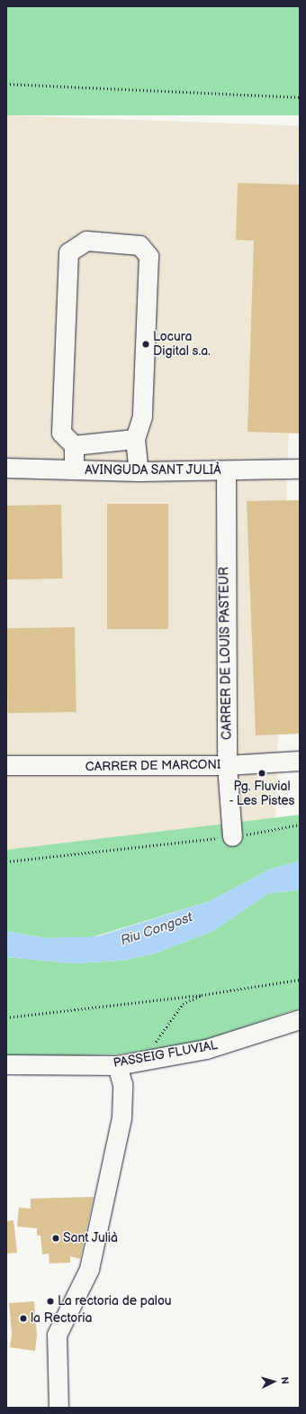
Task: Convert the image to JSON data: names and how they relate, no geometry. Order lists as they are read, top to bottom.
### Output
{
  "streets": {
    "street": [
      "AVINGUDA SANT JULIÀ",
      "CARRER DE LOUIS PASTEUR",
      "CARRER DE MARCONI",
      "PASSEIG FLUVIAL"
    ]
  },
  "crossings": [
    ["AVINGUDA SANT JULIÀ", "CARRER DE LOUIS PASTEUR"],
    ["CARRER DE LOUIS PASTEUR", "CARRER DE MARCONI"]
  ],
  "water": ["Riu Congost"],
  "places": [
    "Locura Digital s.a.",
    "Pg. Fluvial - Les Pistes",
    "Sant Julià",
    "La rectoria de palou",
    "la Rectoria"
  ],
  "north": "right"
}
